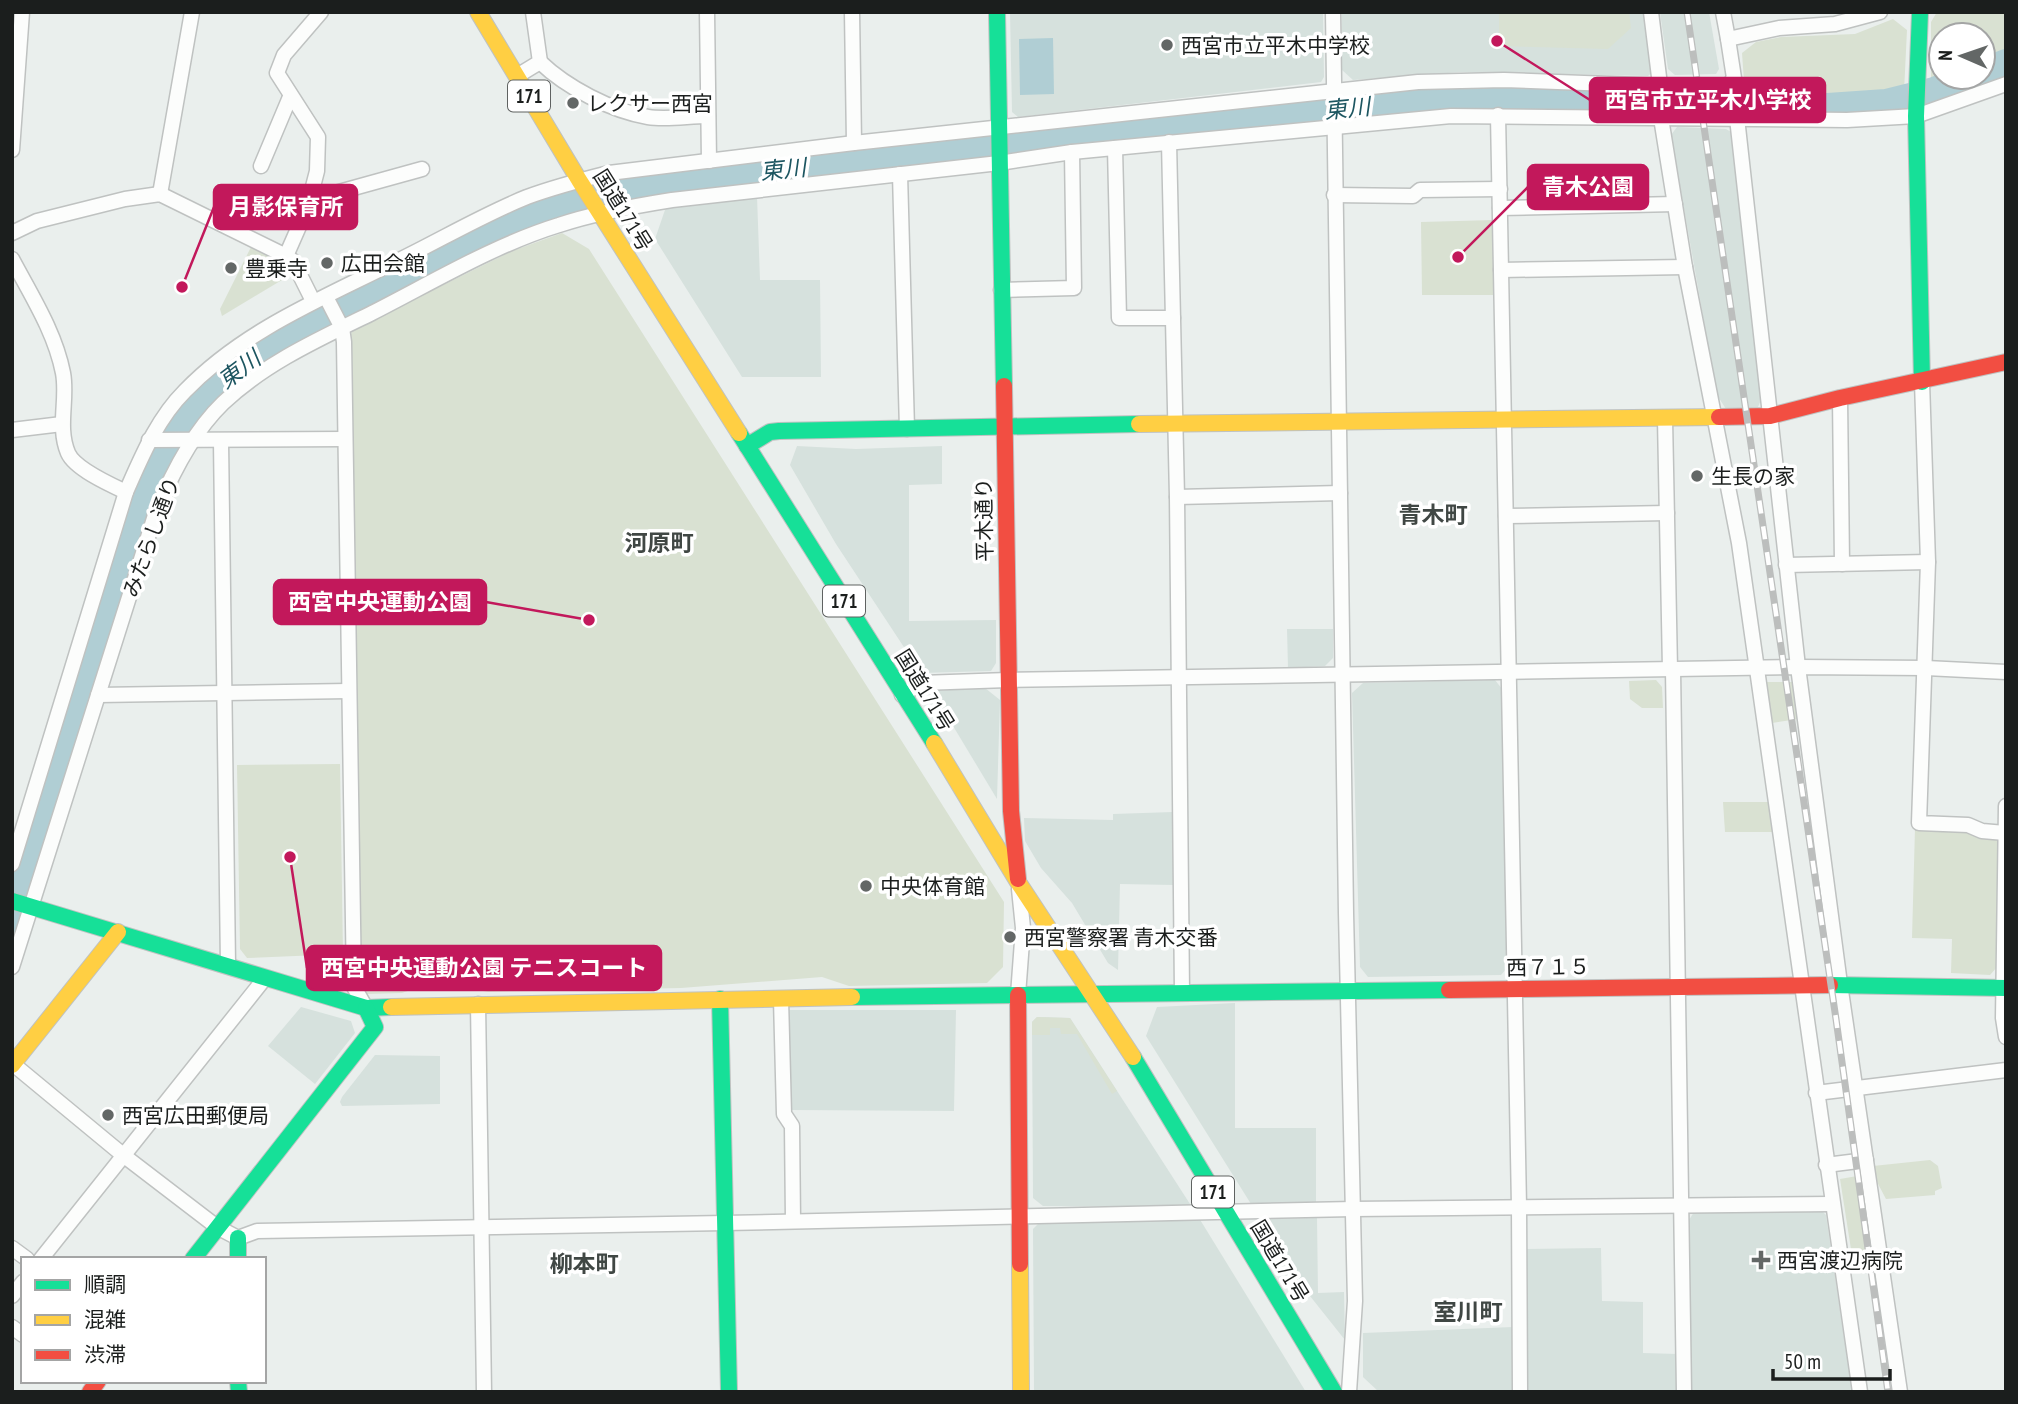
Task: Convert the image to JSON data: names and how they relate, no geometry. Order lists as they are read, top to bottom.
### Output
{
  "streets": {
    "main road": [
      "171",
      "国道171号",
      "平木通り",
      "西７１５"
    ],
    "street": ["みたらし通り"]
  },
  "crossings": [
    ["国道171号", "平木通り"],
    ["国道171号", "みたらし通り"],
    ["国道171号", "西７１５"],
    ["平木通り", "みたらし通り"],
    ["みたらし通り", "西７１５"]
  ],
  "districts": [
    "青木町",
    "河原町",
    "柳本町",
    "室川町"
  ],
  "water": ["東川"],
  "places": {
    "other": [
      "西宮市立平木小学校",
      "西宮市立平木中学校",
      "レクサー西宮",
      "青木公園",
      "広田会館",
      "豊乗寺",
      "月影保育所",
      "生長の家",
      "西宮中央運動公園",
      "西宮中央運動公園 テニスコート",
      "中央体育館",
      "西宮警察署 青木交番",
      "西宮広田郵便局"
    ],
    "health": ["西宮渡辺病院"]
  },
  "legend": ["順調", "混雑", "渋滞"],
  "scale_bar": "50 m",
  "north": "left"
}
